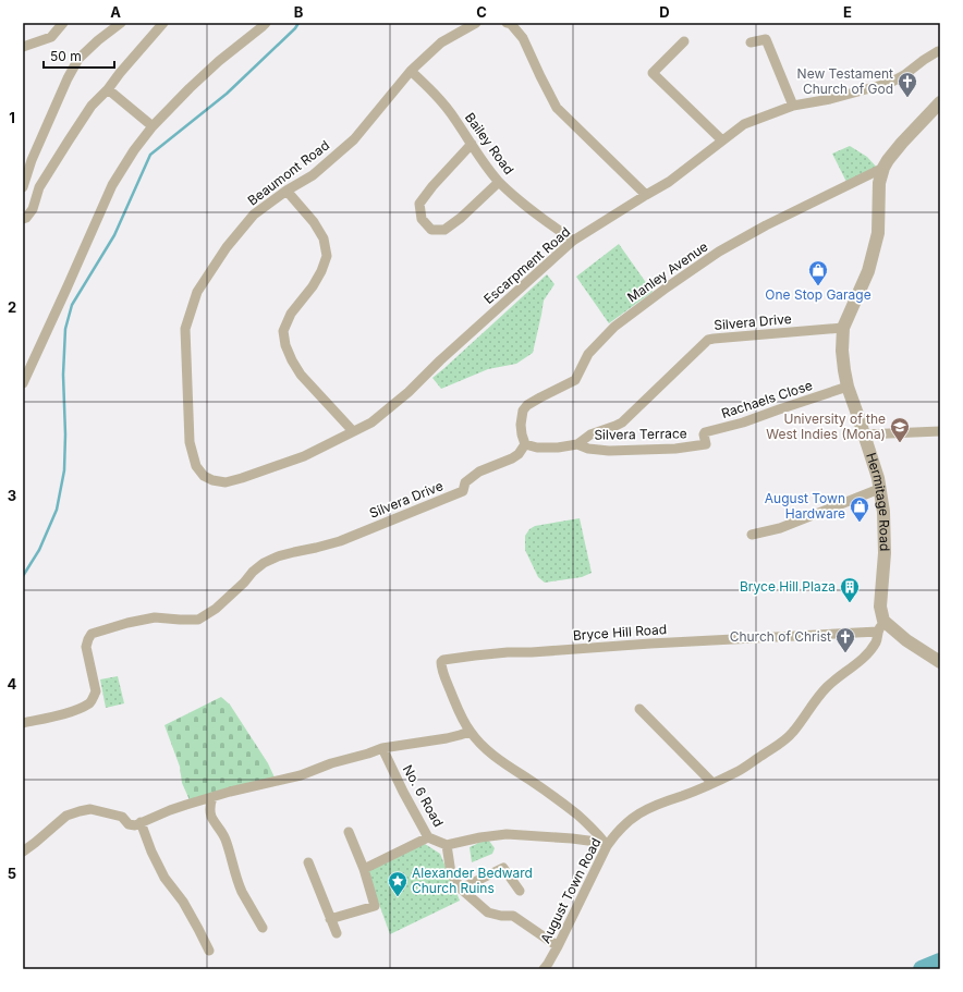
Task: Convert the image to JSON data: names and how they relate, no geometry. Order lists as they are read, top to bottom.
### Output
{
  "streets": {
    "street": [
      "Bailey Road",
      "Beaumont Road",
      "Escarpment Road",
      "Manley Avenue",
      "Silvera Drive",
      "Rachaels Close",
      "Silvera Terrace",
      "Hermitage Road",
      "Bryce Hill Road",
      "No. 6 Road",
      "August Town Road"
    ]
  },
  "crossings": [
    ["Bailey Road", "Beaumont Road"],
    ["Bailey Road", "Escarpment Road"],
    ["Beaumont Road", "Escarpment Road"],
    ["Manley Avenue", "Silvera Drive"],
    ["Manley Avenue", "Hermitage Road"],
    ["Silvera Drive", "Silvera Terrace"],
    ["Silvera Drive", "Hermitage Road"],
    ["Rachaels Close", "Silvera Terrace"],
    ["Rachaels Close", "Hermitage Road"],
    ["Hermitage Road", "Bryce Hill Road"],
    ["Hermitage Road", "August Town Road"],
    ["Bryce Hill Road", "August Town Road"]
  ],
  "places": {
    "church": ["New Testament Church of God", "Church of Christ"],
    "shop": ["One Stop Garage", "August Town Hardware"],
    "school or university": ["University of the West Indies (Mona)"],
    "building": ["Bryce Hill Plaza"],
    "place": ["Alexander Bedward Church Ruins"]
  },
  "scale_bar": "50 m",
  "grid": {
    "columns": [
      "A",
      "B",
      "C",
      "D",
      "E"
    ],
    "rows": [
      "1",
      "2",
      "3",
      "4",
      "5"
    ]
  }
}
